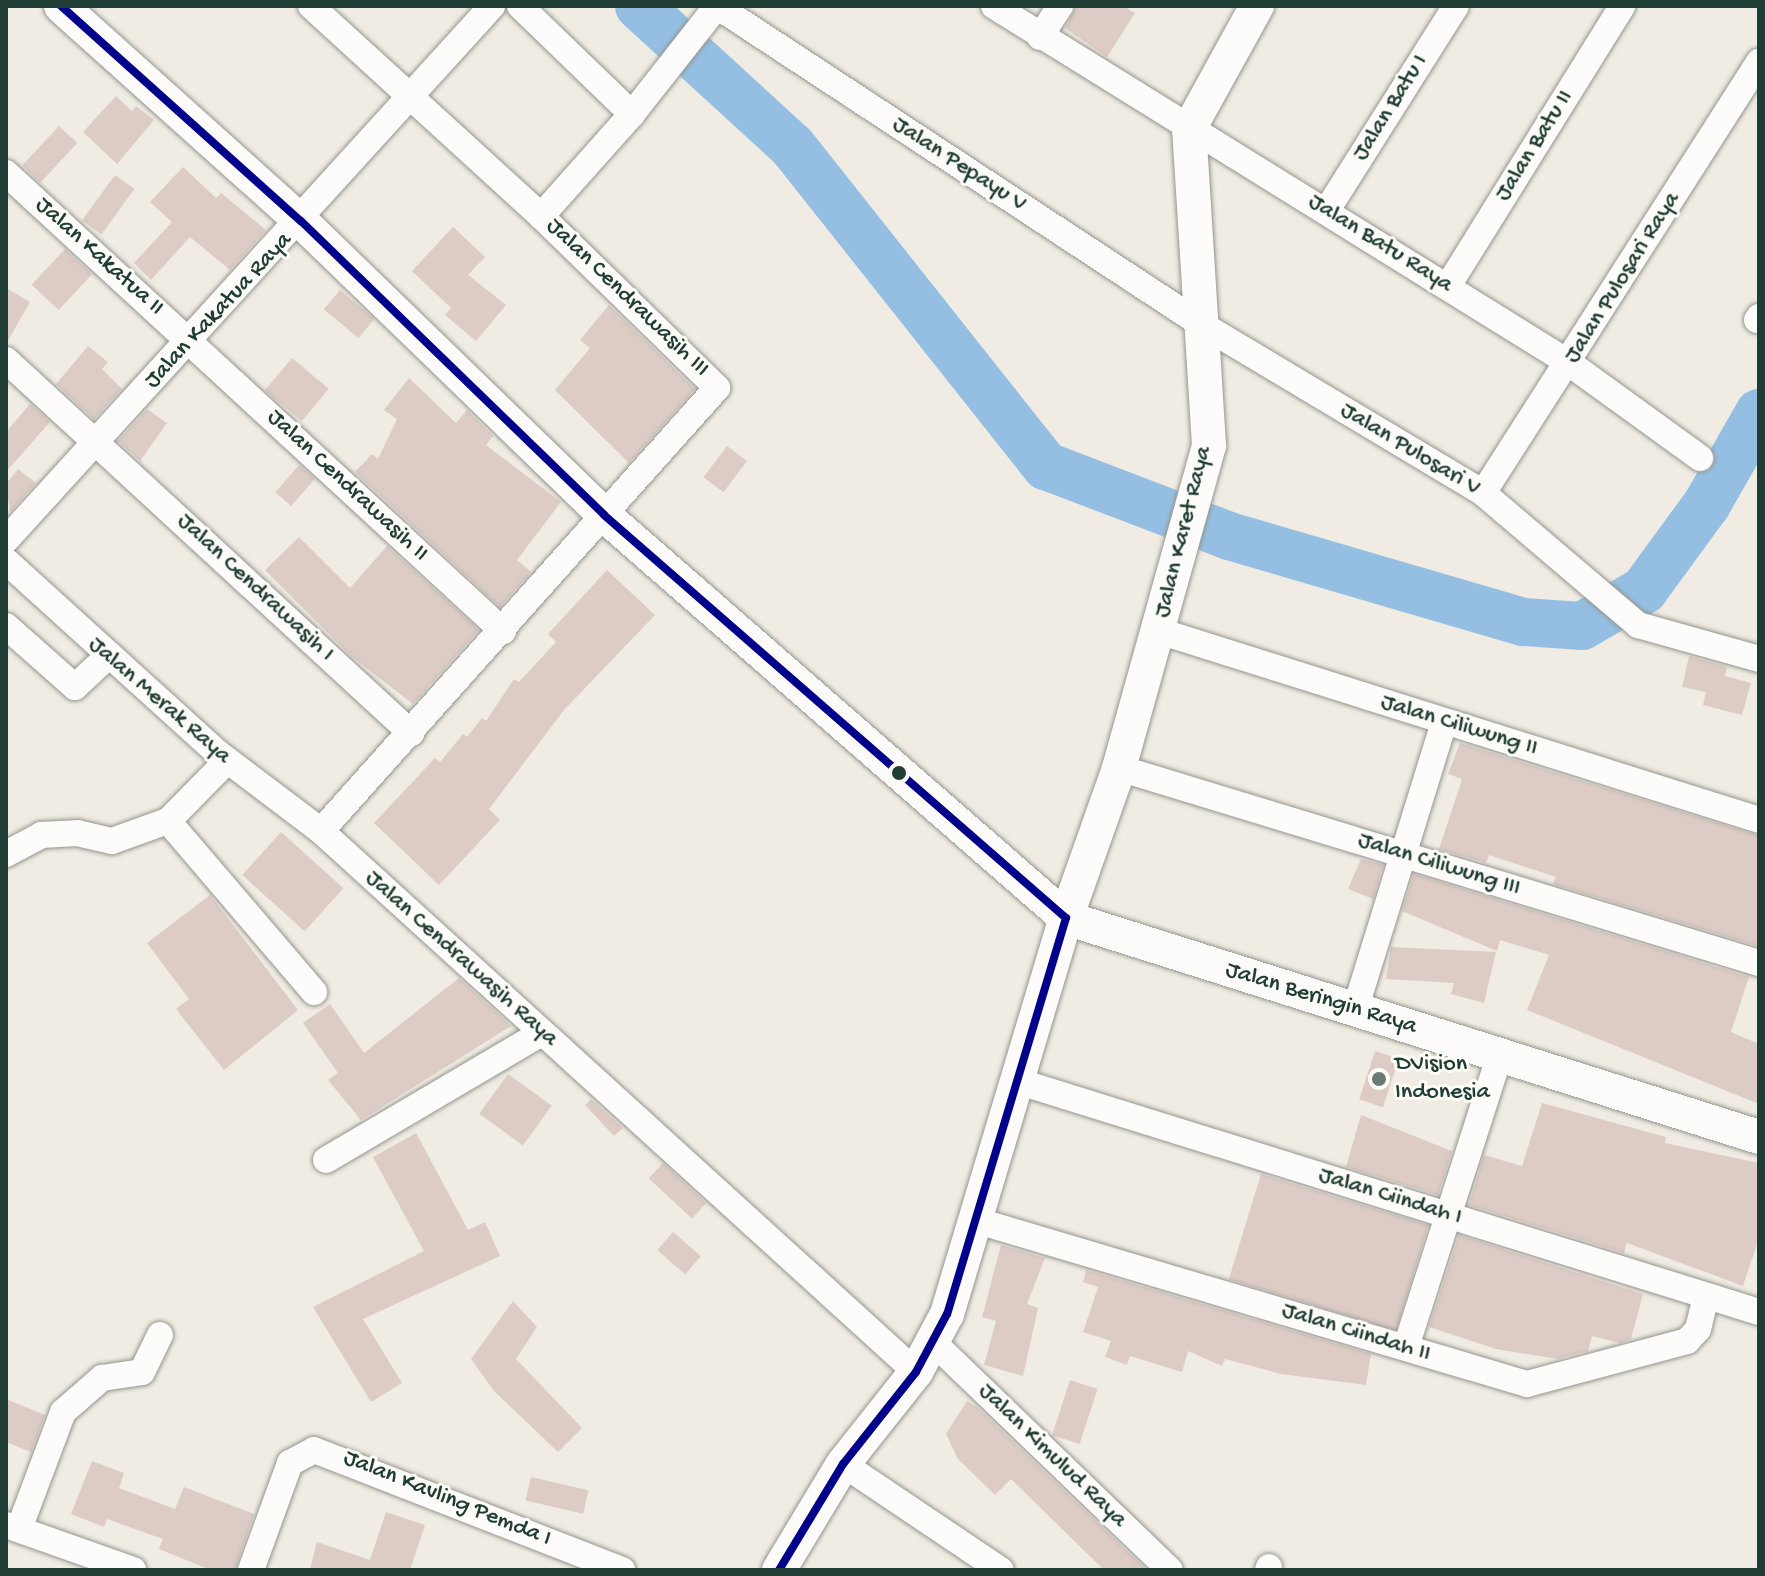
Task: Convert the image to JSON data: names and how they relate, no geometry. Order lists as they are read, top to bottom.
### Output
{
  "streets": {
    "street": [
      "Jalan Batu I",
      "Jalan Batu II",
      "Jalan Pepayu V",
      "Jalan Batu Raya",
      "Jalan Kakatua II",
      "Jalan Pulosari Raya",
      "Jalan Cendrawasih III",
      "Jalan Kakatua Raya",
      "Jalan Pulosari V",
      "Jalan Cendrawasih II",
      "Jalan Karet Raya",
      "Jalan Cendrawasih I",
      "Jalan Merak Raya",
      "Jalan Ciliwung II",
      "Jalan Ciliwung III",
      "Jalan Cendrawasih Raya",
      "Jalan Beringin Raya",
      "Jalan Ciindah I",
      "Jalan Ciindah II",
      "Jalan Kimulud Raya",
      "Jalan Kavling Pemda I"
    ]
  },
  "crossings": [
    ["Jalan Batu I", "Jalan Batu Raya"],
    ["Jalan Batu II", "Jalan Batu Raya"],
    ["Jalan Pepayu V", "Jalan Pulosari V"],
    ["Jalan Pepayu V", "Jalan Karet Raya"],
    ["Jalan Batu Raya", "Jalan Pulosari Raya"],
    ["Jalan Batu Raya", "Jalan Karet Raya"],
    ["Jalan Kakatua II", "Jalan Kakatua Raya"],
    ["Jalan Kakatua II", "Jalan Cendrawasih II"],
    ["Jalan Pulosari Raya", "Jalan Pulosari V"],
    ["Jalan Cendrawasih III", "Jalan Kakatua Raya"],
    ["Jalan Kakatua Raya", "Jalan Cendrawasih II"],
    ["Jalan Kakatua Raya", "Jalan Cendrawasih I"],
    ["Jalan Pulosari V", "Jalan Karet Raya"],
    ["Jalan Karet Raya", "Jalan Ciliwung II"],
    ["Jalan Karet Raya", "Jalan Ciliwung III"],
    ["Jalan Karet Raya", "Jalan Cendrawasih Raya"],
    ["Jalan Karet Raya", "Jalan Beringin Raya"],
    ["Jalan Karet Raya", "Jalan Ciindah I"],
    ["Jalan Karet Raya", "Jalan Ciindah II"],
    ["Jalan Karet Raya", "Jalan Kimulud Raya"],
    ["Jalan Merak Raya", "Jalan Cendrawasih Raya"],
    ["Jalan Ciindah I", "Jalan Ciindah II"]
  ],
  "places": ["DVision Indonesia"]
}
